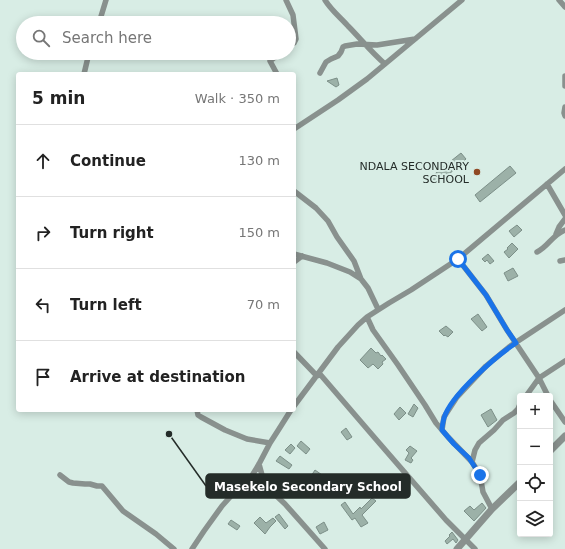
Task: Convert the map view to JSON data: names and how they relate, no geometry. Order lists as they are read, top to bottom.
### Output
{
  "places": ["NDALA SECONDARY SCHOOL", "Masekelo Secondary School"],
  "page": {
    "search": "Search here",
    "heading": ["5 min", "Walk · 350 m"],
    "list": [
      ["Continue", "130 m"],
      ["Turn right", "150 m"],
      ["Turn left", "70 m"],
      "Arrive at destination"
    ],
    "map_buttons": ["+", "−"]
  }
}
